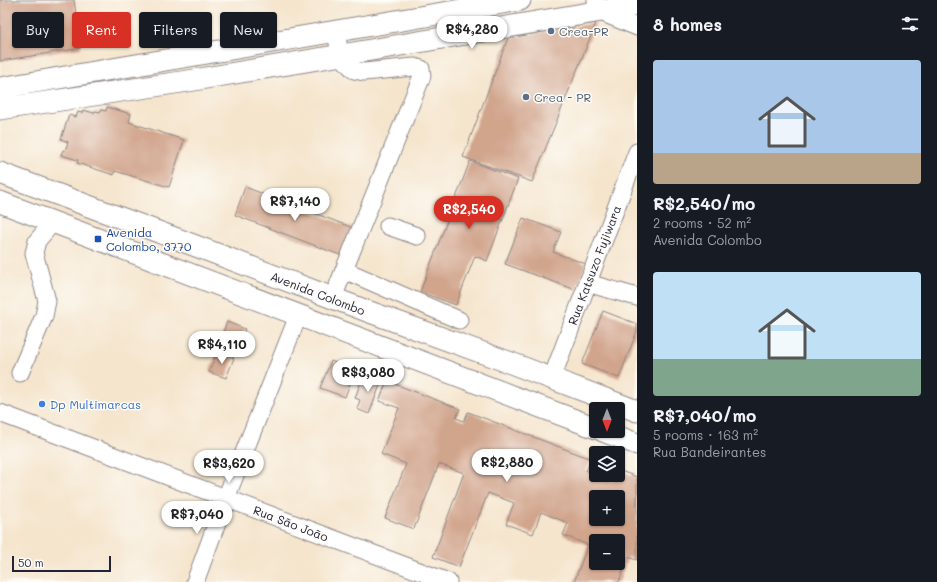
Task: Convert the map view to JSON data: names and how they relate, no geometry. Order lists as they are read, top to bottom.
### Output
{
  "streets": {
    "main road": ["Avenida Colombo"],
    "street": ["Rua Katsuzo Fujiwara", "Rua São João"]
  },
  "crossings": [
    ["Rua Katsuzo Fujiwara", "Avenida Colombo"]
  ],
  "places": {
    "other": ["Crea-PR", "Crea - PR", "Dp Multimarcas"],
    "transit": ["Avenida Colombo, 3770"]
  },
  "scale_bar": "50 m",
  "north": "bottom",
  "page": {
    "heading": "8 homes",
    "chip": [
      "Buy",
      "Rent",
      "Filters",
      "New"
    ],
    "price": [
      "R$4,280",
      "R$7,140",
      "R$2,540",
      "R$4,110",
      "R$3,080",
      "R$2,880",
      "R$3,620",
      "R$7,040"
    ],
    "list": [
      {
        "name": "R$2,540/mo",
        "note": "2 rooms · 52 m² · Avenida Colombo"
      },
      {
        "name": "R$7,040/mo",
        "note": "5 rooms · 163 m² · Rua Bandeirantes"
      }
    ],
    "map_buttons": ["+", "−"],
    "scale": "50 m"
  }
}
